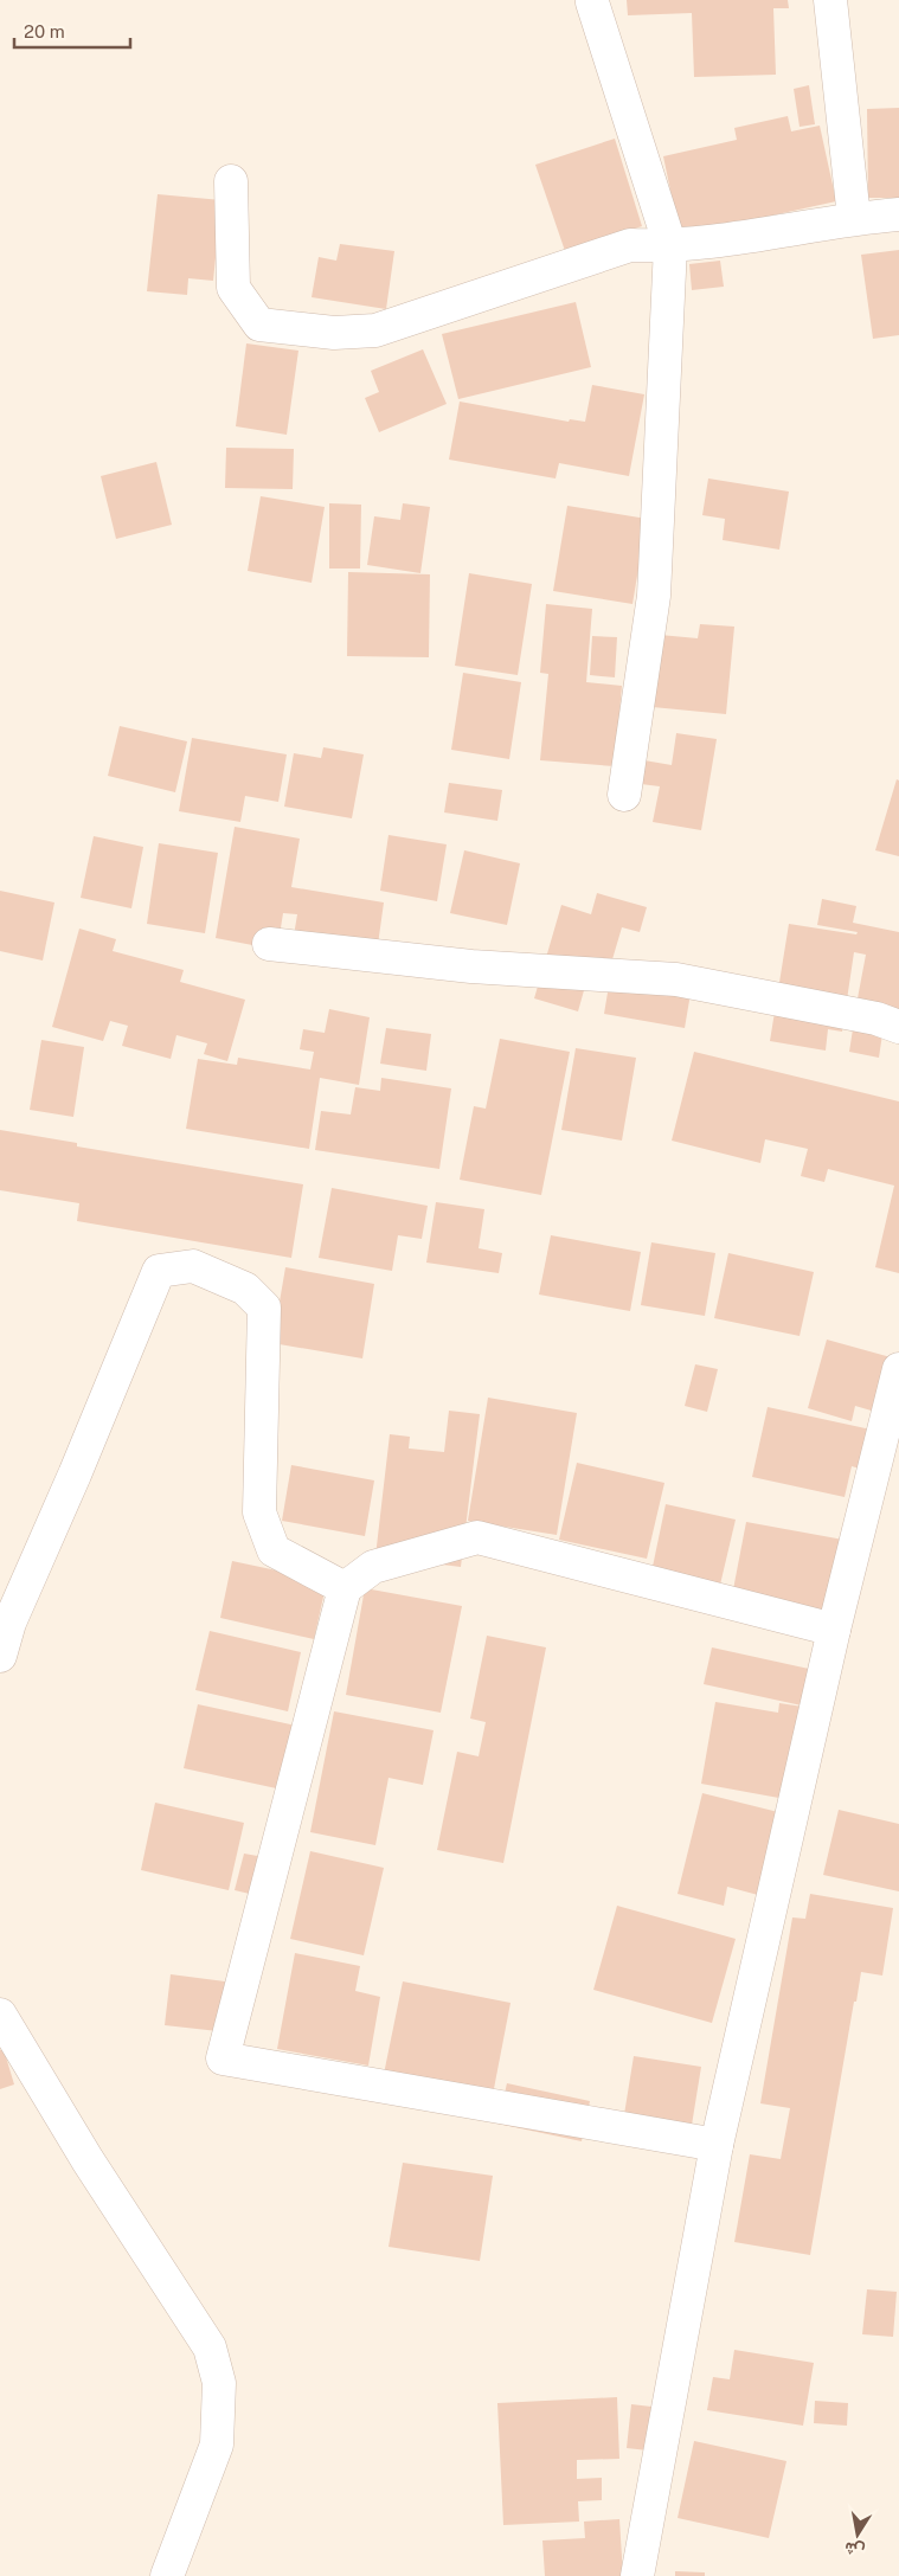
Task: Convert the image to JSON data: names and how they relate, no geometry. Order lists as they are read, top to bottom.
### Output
{
  "scale_bar": "20 m",
  "north": "bottom"
}
